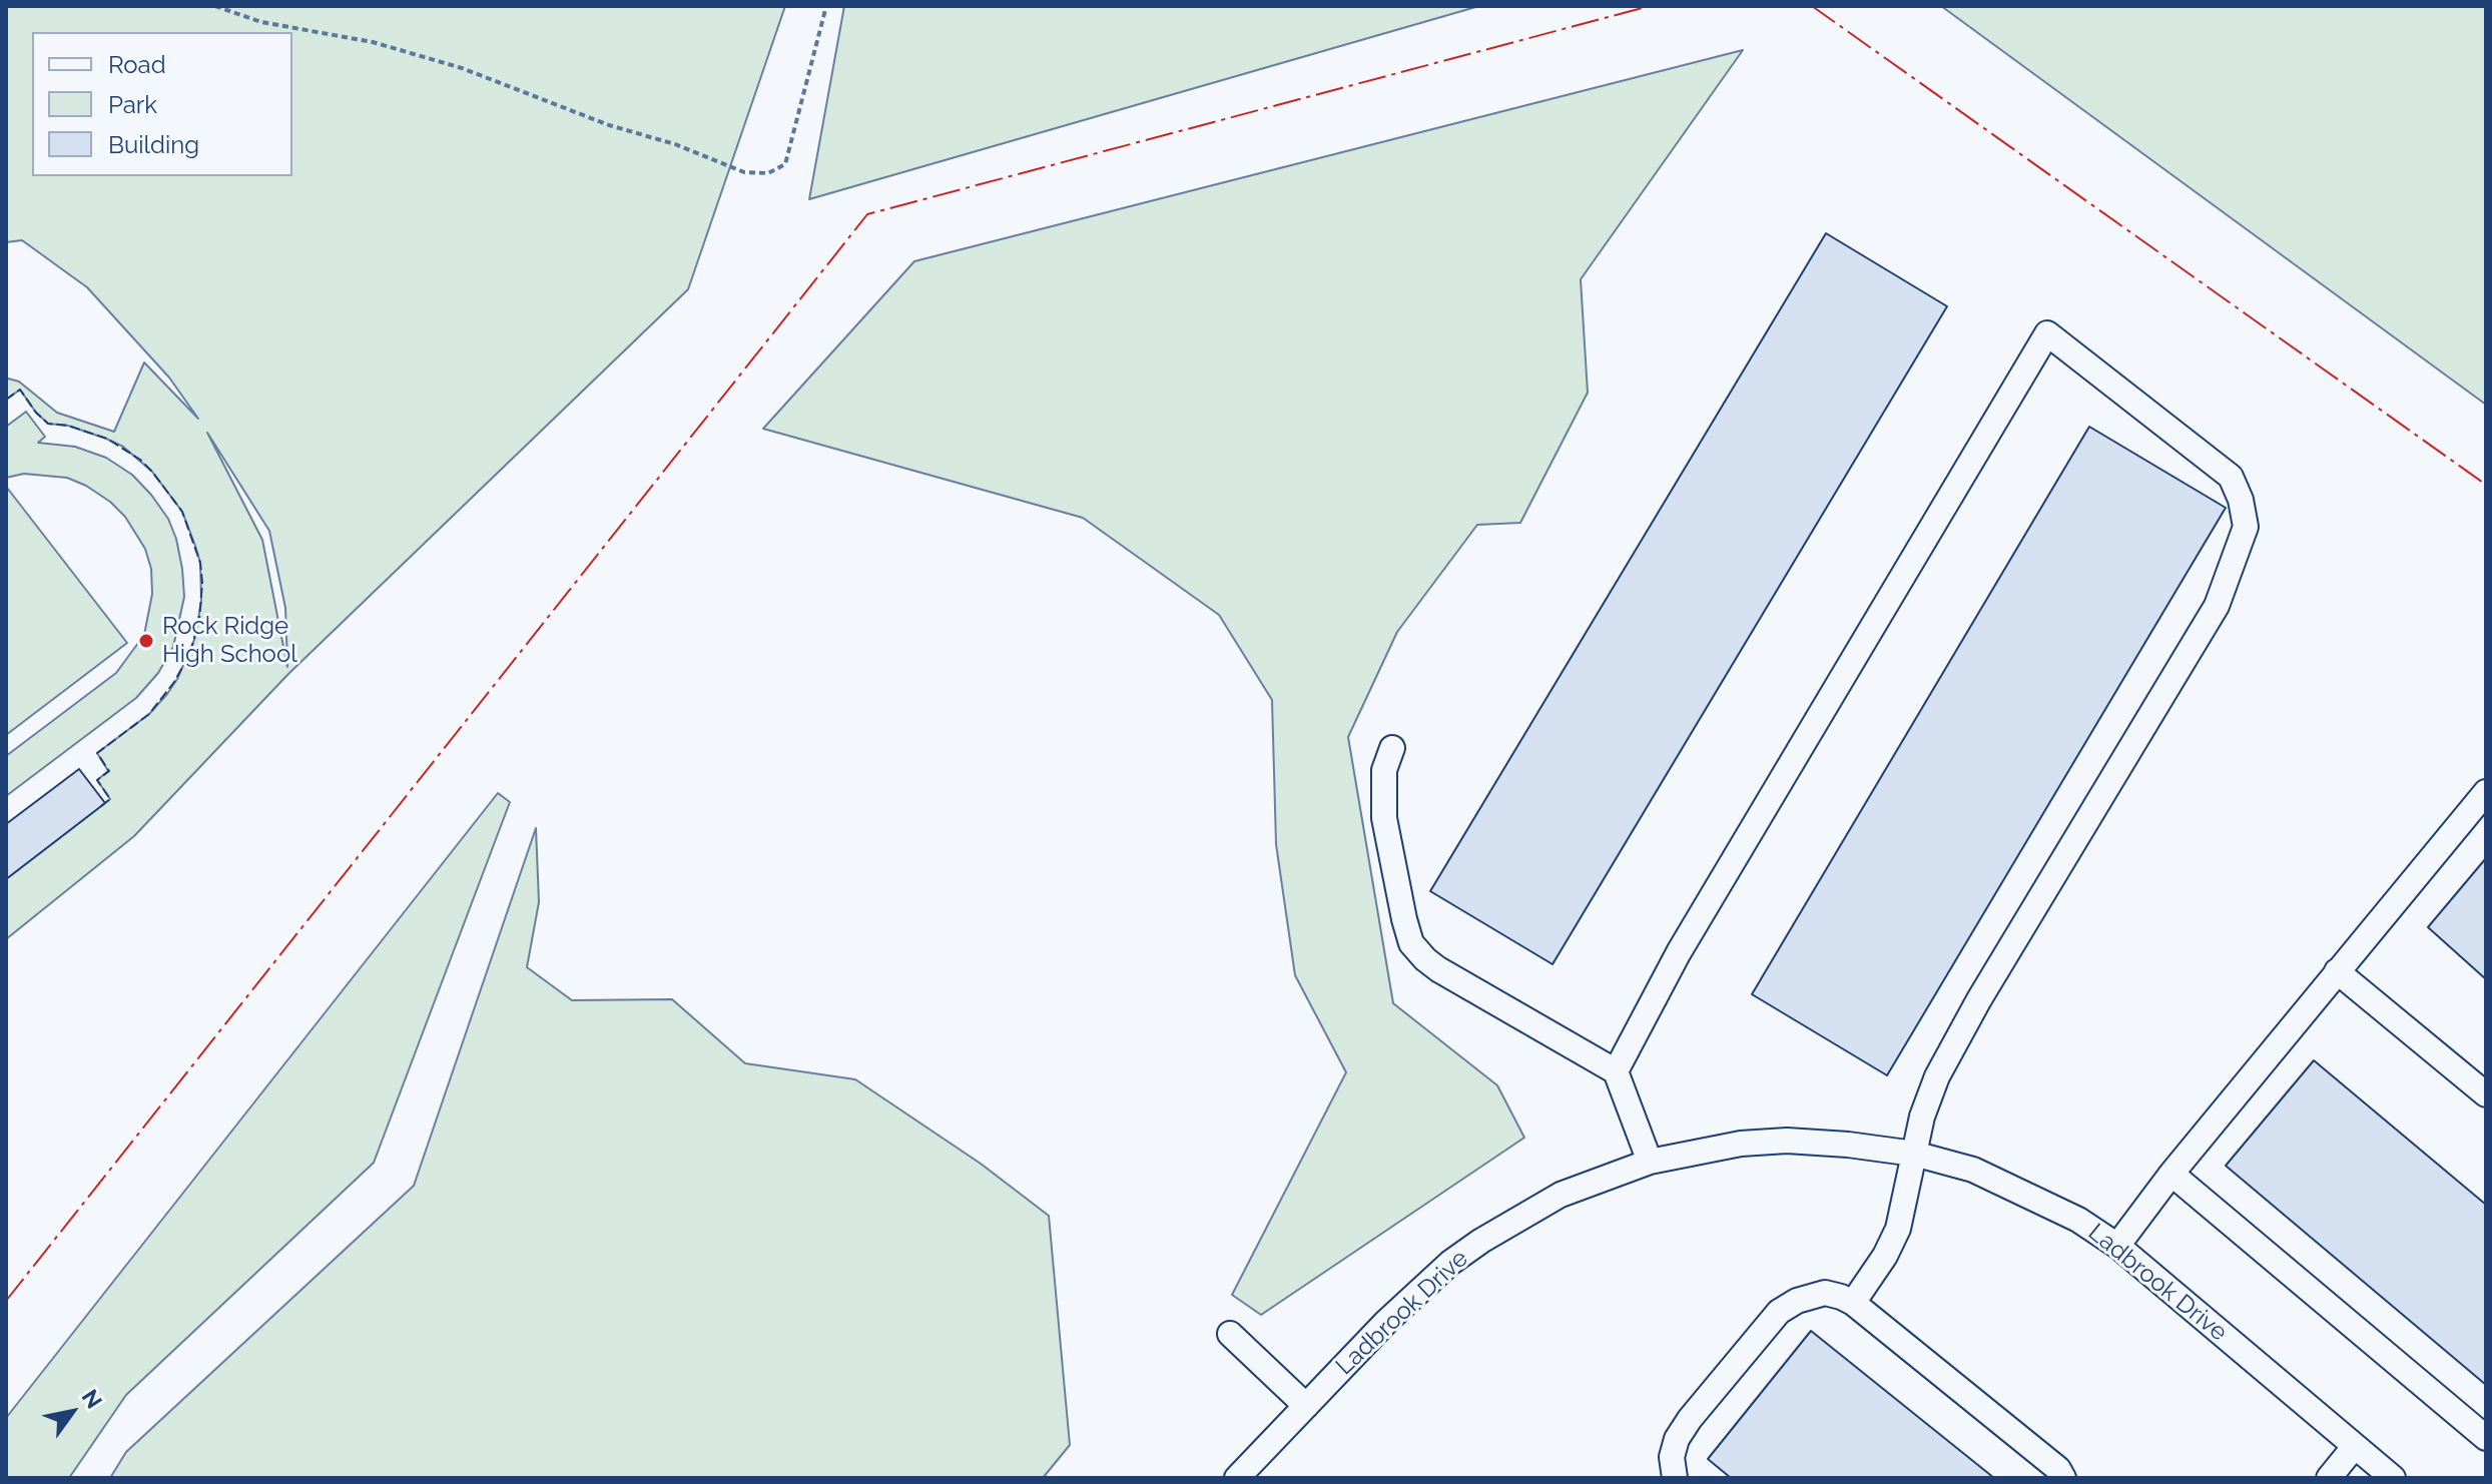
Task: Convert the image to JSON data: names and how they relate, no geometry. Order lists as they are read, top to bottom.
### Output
{
  "streets": {
    "street": ["Ladbrook Drive"]
  },
  "places": ["Rock Ridge High School"],
  "legend": ["Road", "Park", "Building"],
  "north": "top right"
}
